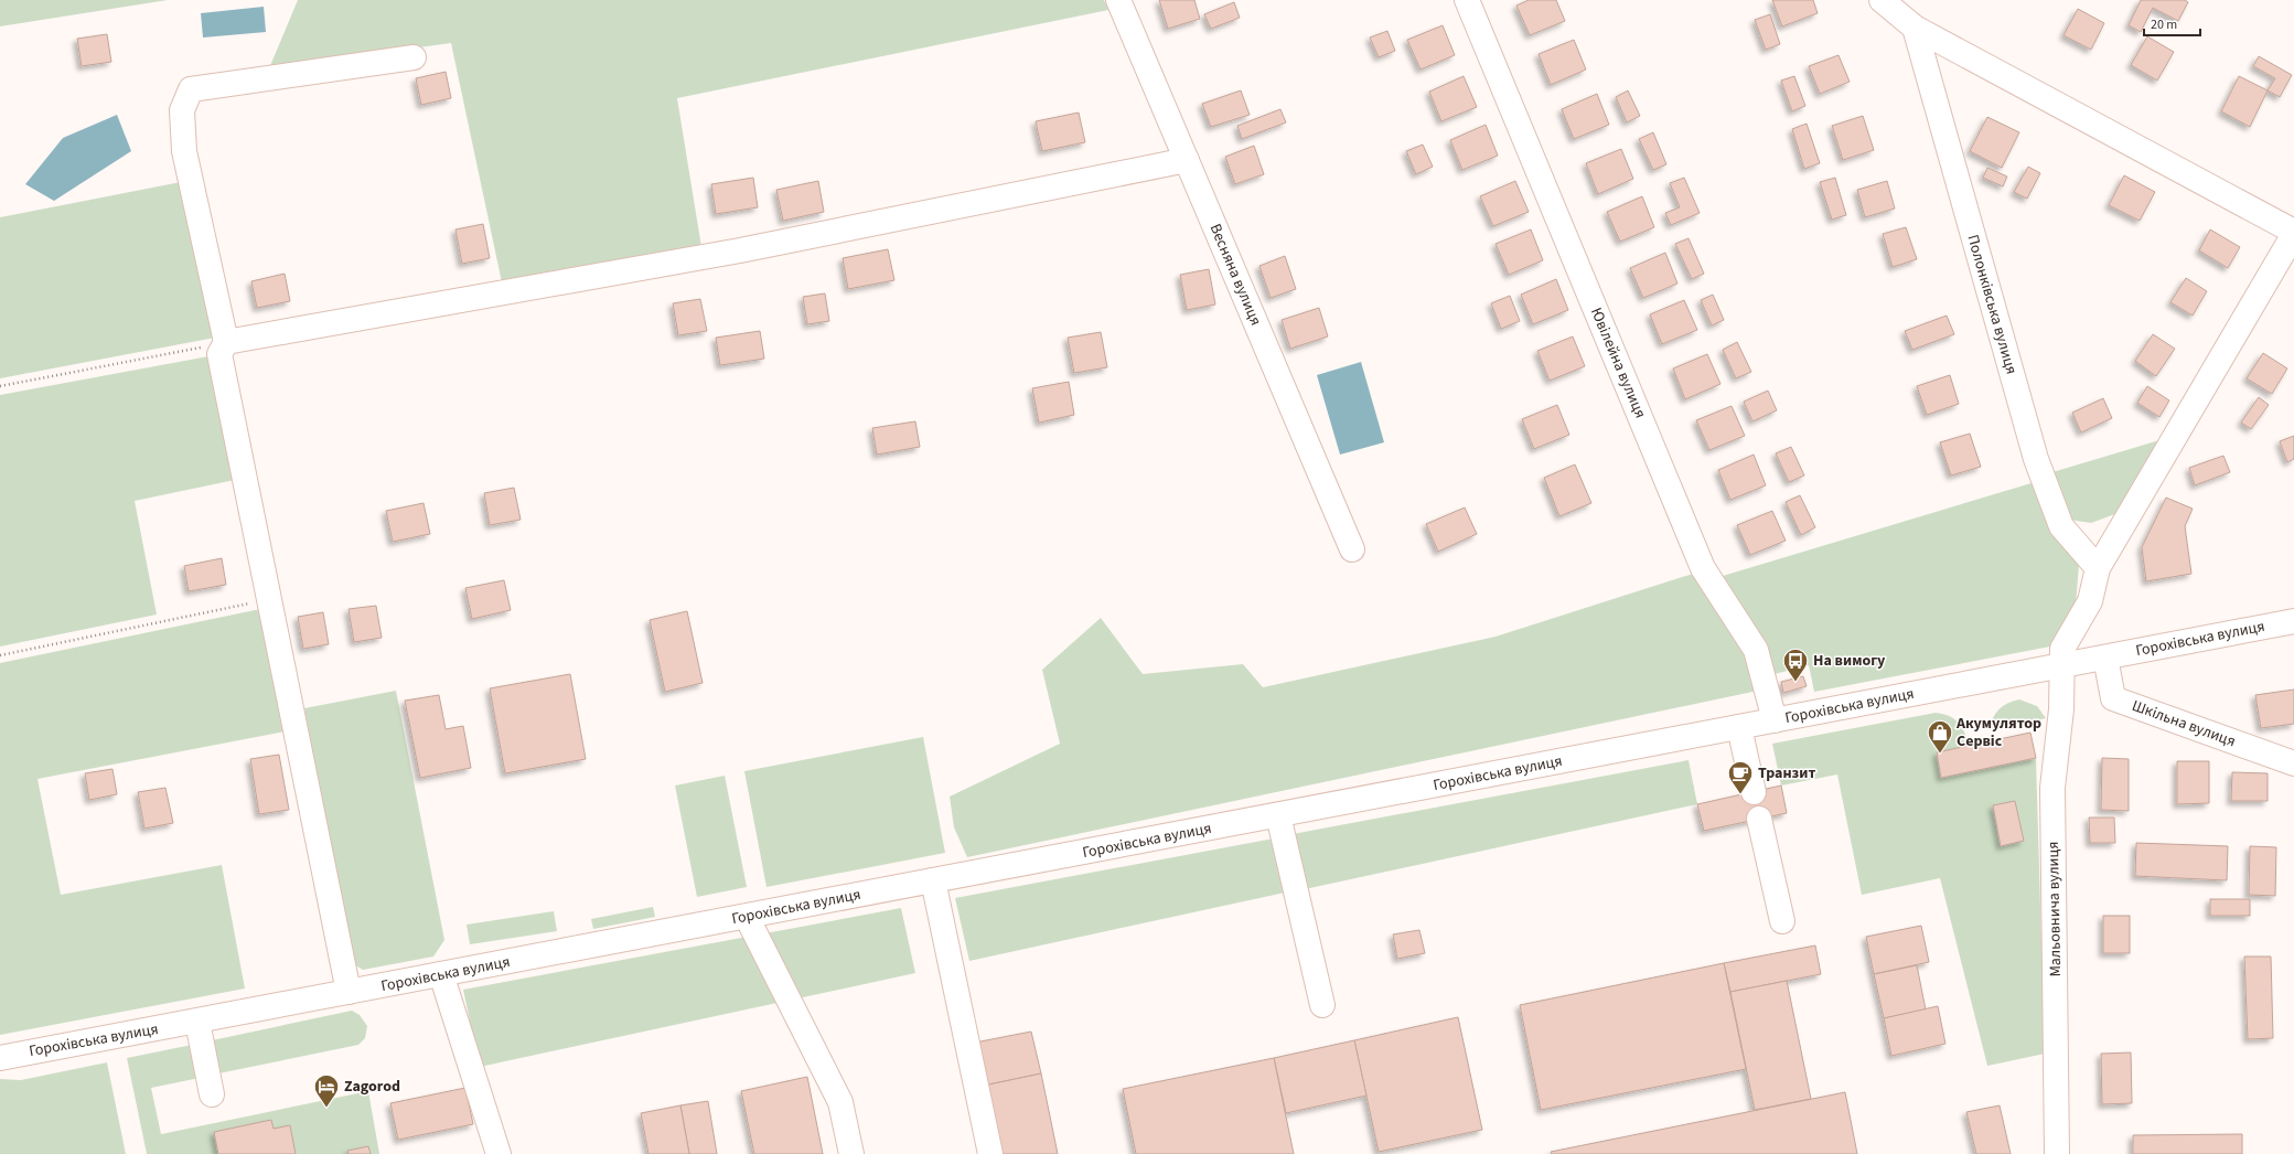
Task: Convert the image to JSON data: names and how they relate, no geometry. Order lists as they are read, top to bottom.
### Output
{
  "streets": {
    "street": [
      "Весняна вулиця",
      "Полонківська вулиця",
      "Ювілейна вулиця",
      "Горохівська вулиця",
      "Шкільна вулиця",
      "Мальовнича вулиця"
    ]
  },
  "crossings": [
    ["Полонківська вулиця", "Мальовнича вулиця"],
    ["Ювілейна вулиця", "Горохівська вулиця"],
    ["Горохівська вулиця", "Шкільна вулиця"],
    ["Горохівська вулиця", "Мальовнича вулиця"]
  ],
  "places": {
    "bus stop": ["На вимогу"],
    "shop": ["Акумулятор Сервіс"],
    "cafe": ["Транзит"],
    "hotel": ["Zagorod"]
  },
  "scale_bar": "20 m"
}
